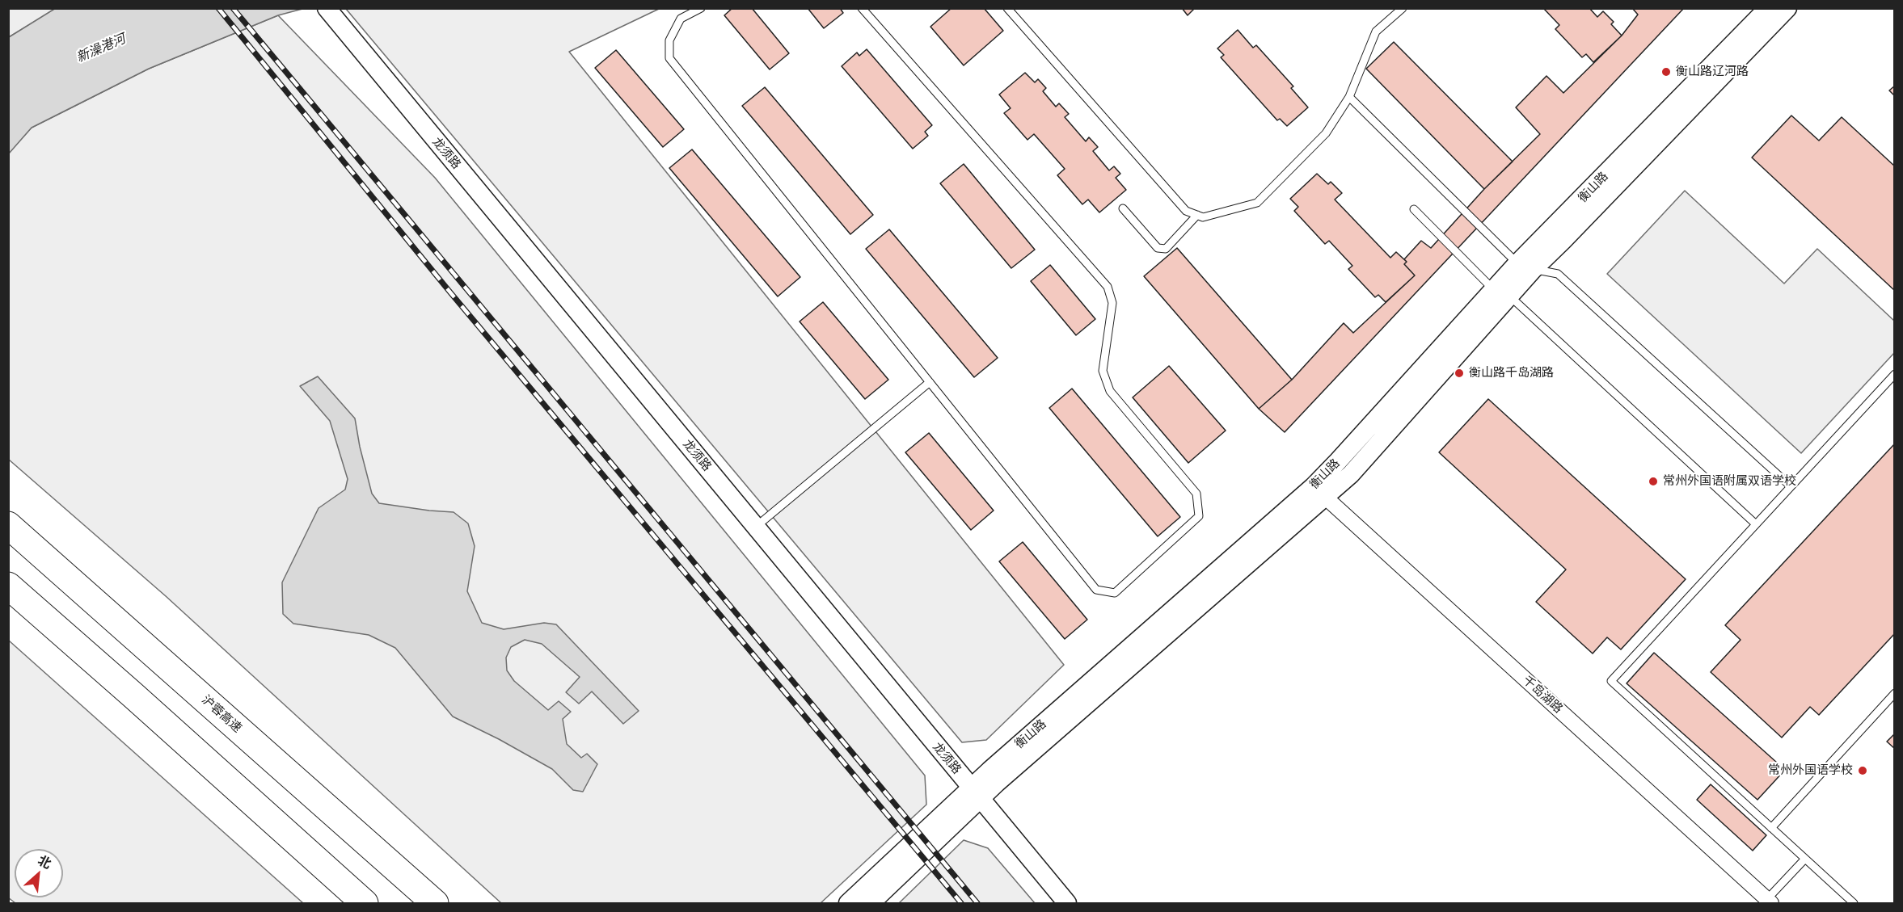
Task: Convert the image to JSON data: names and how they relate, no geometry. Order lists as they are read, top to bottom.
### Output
{
  "streets": {
    "highway": ["沪蓉高速"],
    "street": ["龙须路", "衡山路", "千岛湖路"]
  },
  "crossings": [
    ["龙须路", "衡山路"],
    ["衡山路", "千岛湖路"]
  ],
  "water": ["新澡港河"],
  "places": [
    "衡山路辽河路",
    "衡山路千岛湖路",
    "常州外国语附属双语学校",
    "常州外国语学校"
  ],
  "north": "top right"
}
